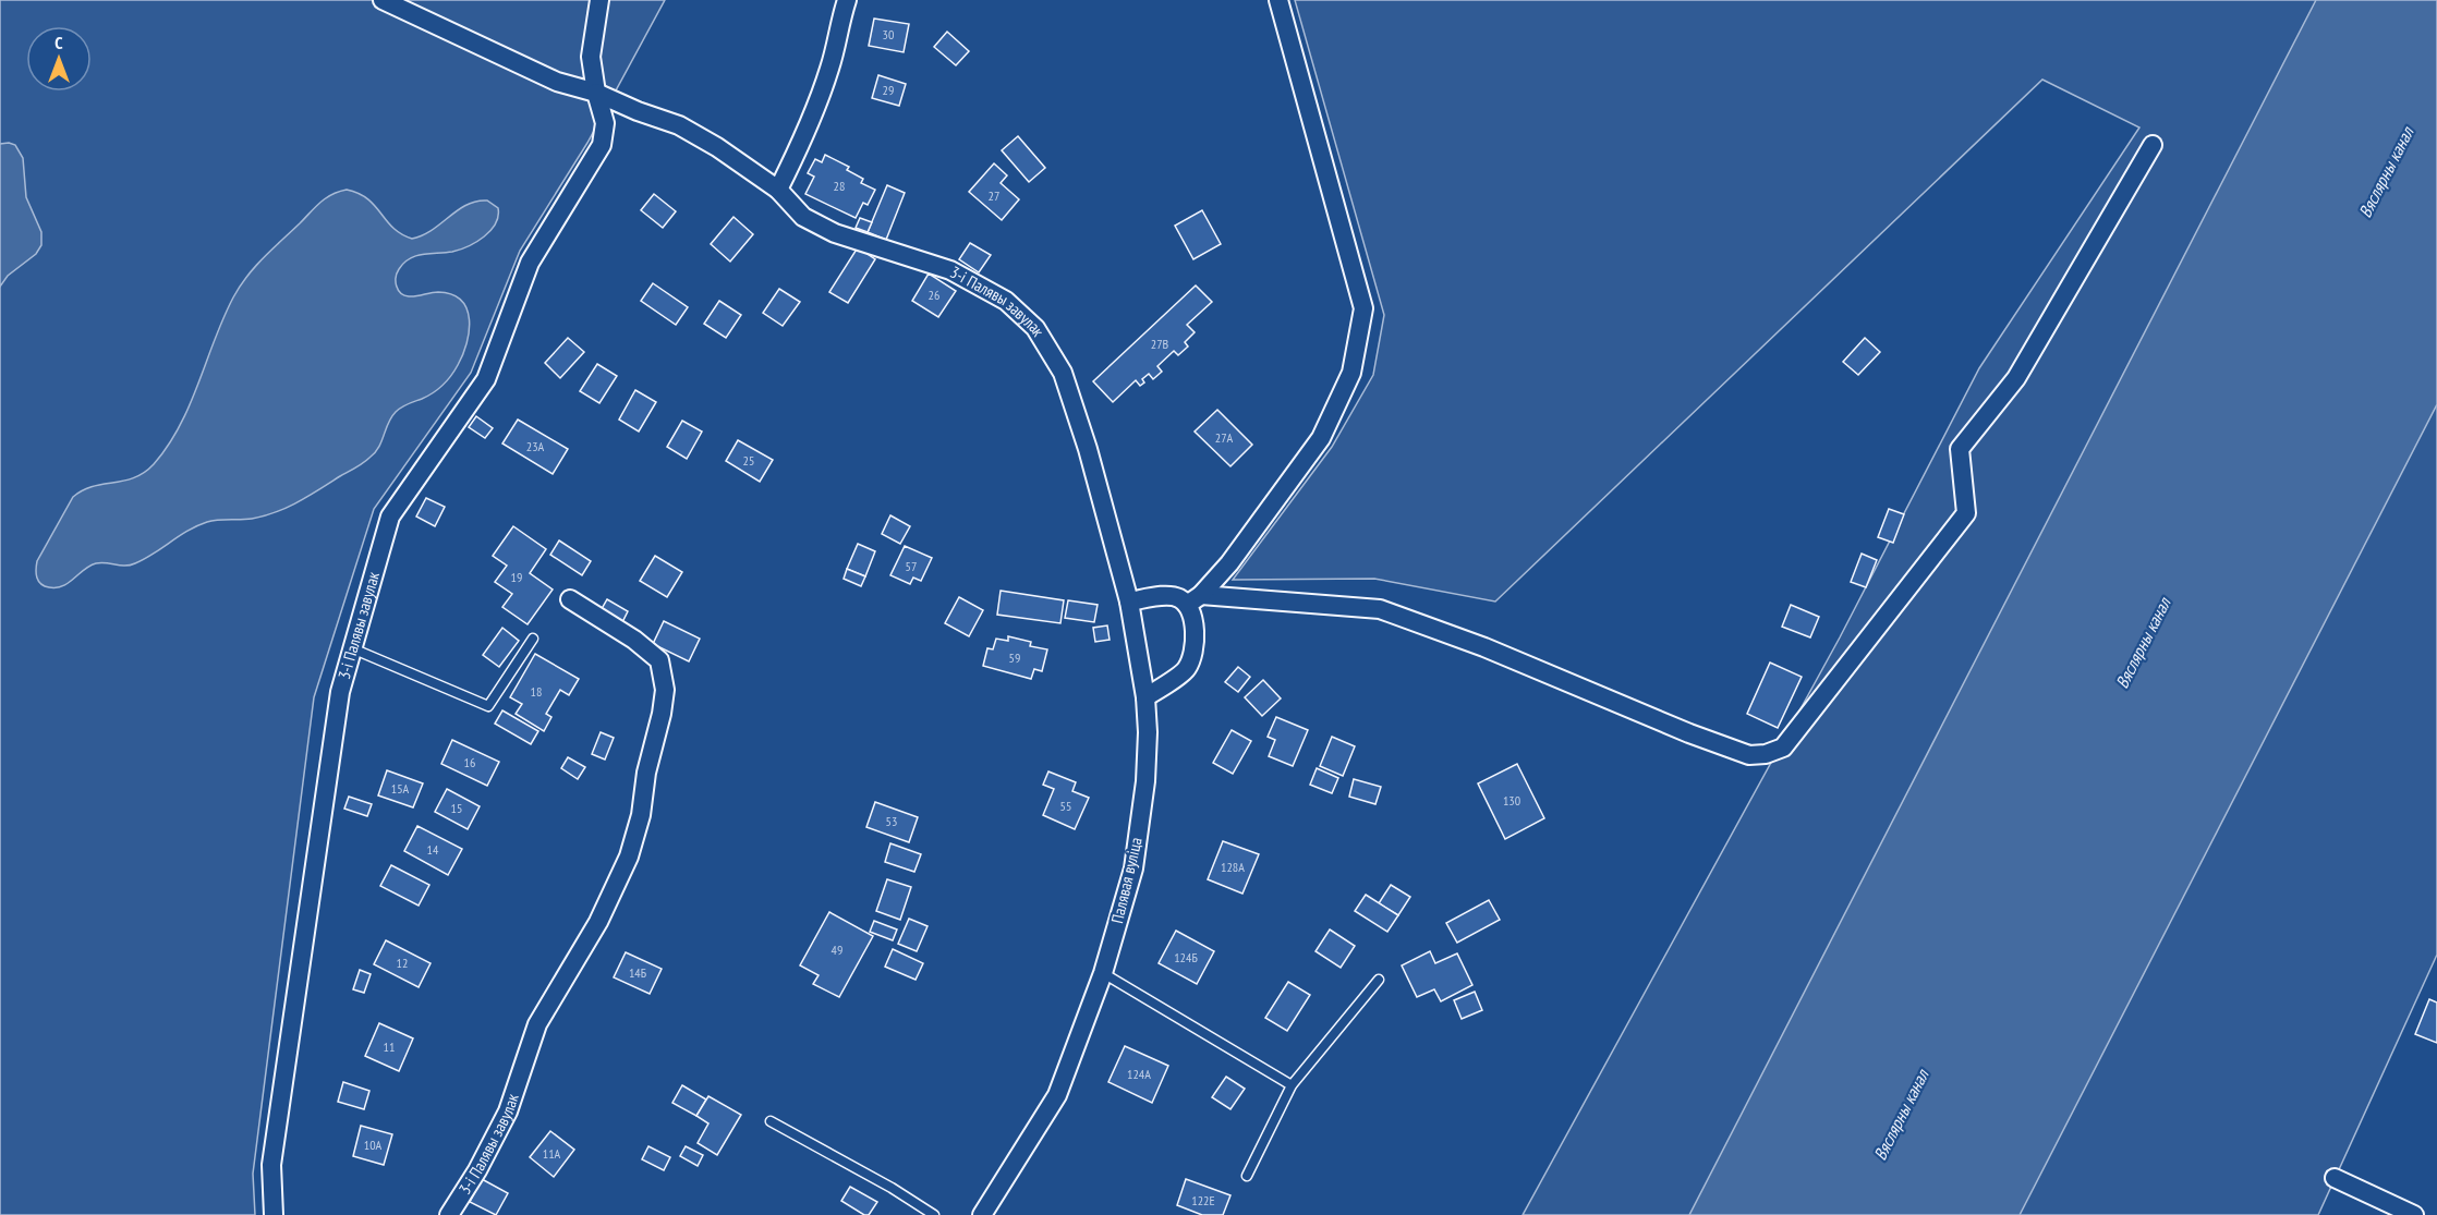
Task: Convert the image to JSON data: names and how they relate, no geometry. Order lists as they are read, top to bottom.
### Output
{
  "streets": {
    "street": ["3-і Палявы завулак", "Палявая вуліца"]
  },
  "crossings": [
    ["3-і Палявы завулак", "Палявая вуліца"]
  ],
  "water": ["Вяслярны канал"],
  "house_numbers": [
    "30",
    "29",
    "28",
    "27",
    "26",
    "27В",
    "27А",
    "23А",
    "25",
    "57",
    "19",
    "59",
    "18",
    "16",
    "15А",
    "130",
    "55",
    "15",
    "53",
    "14",
    "128А",
    "49",
    "124Б",
    "12",
    "14Б",
    "11",
    "124А",
    "10А",
    "11А",
    "122Е"
  ],
  "north": "top"
}
